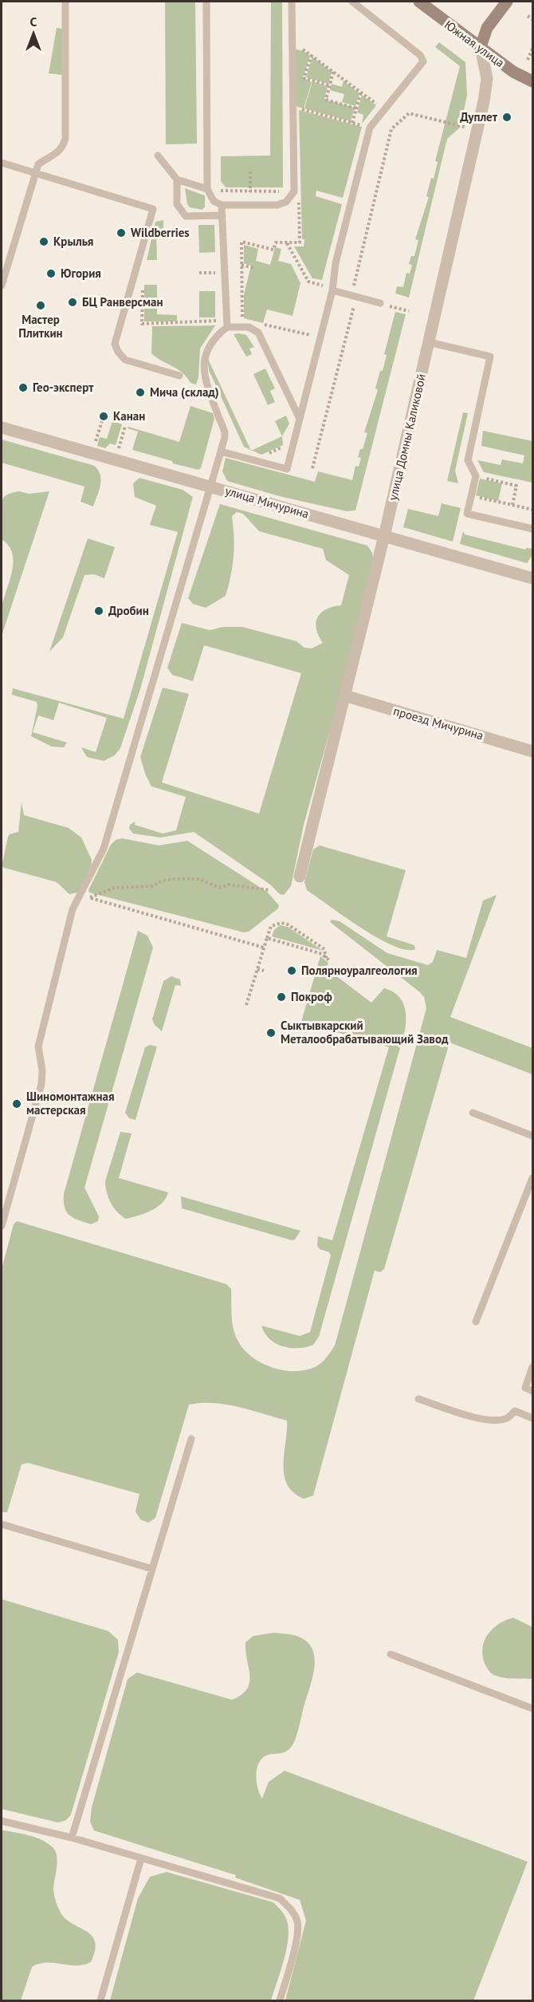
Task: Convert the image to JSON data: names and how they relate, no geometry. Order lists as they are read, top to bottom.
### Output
{
  "streets": {
    "street": [
      "Южная улица",
      "улица Домны Каликовой",
      "улица Мичурина",
      "проезд Мичурина"
    ]
  },
  "crossings": [
    ["Южная улица", "улица Домны Каликовой"],
    ["улица Домны Каликовой", "улица Мичурина"],
    ["улица Домны Каликовой", "проезд Мичурина"]
  ],
  "places": [
    "Дуплет",
    "Wildberries",
    "Крылья",
    "Югория",
    "БЦ Ранверсман",
    "Мастер Плиткин",
    "Гео-эксперт",
    "Мича (склад)",
    "Канан",
    "Дробин",
    "Полярноуралгеология",
    "Покроф",
    "Сыктывкарский Металообрабатывающий Завод",
    "Шиномонтажная мастерская"
  ],
  "north": "top"
}
